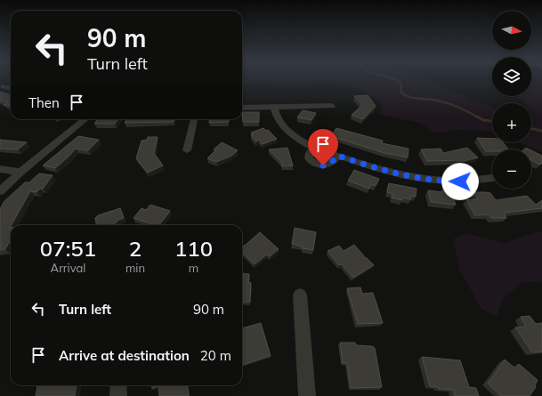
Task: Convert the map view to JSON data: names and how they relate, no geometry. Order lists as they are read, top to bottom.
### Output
{
  "north": "right",
  "page": {
    "map_buttons": ["+", "−"],
    "turn": ["90 m", "Turn left"],
    "then": "Then",
    "eta": [
      "07:51",
      "Arrival",
      "2",
      "min",
      "110",
      "m"
    ],
    "list": [
      {
        "name": "Turn left",
        "value": "90 m"
      },
      {
        "name": "Arrive at destination",
        "value": "20 m"
      }
    ]
  }
}
